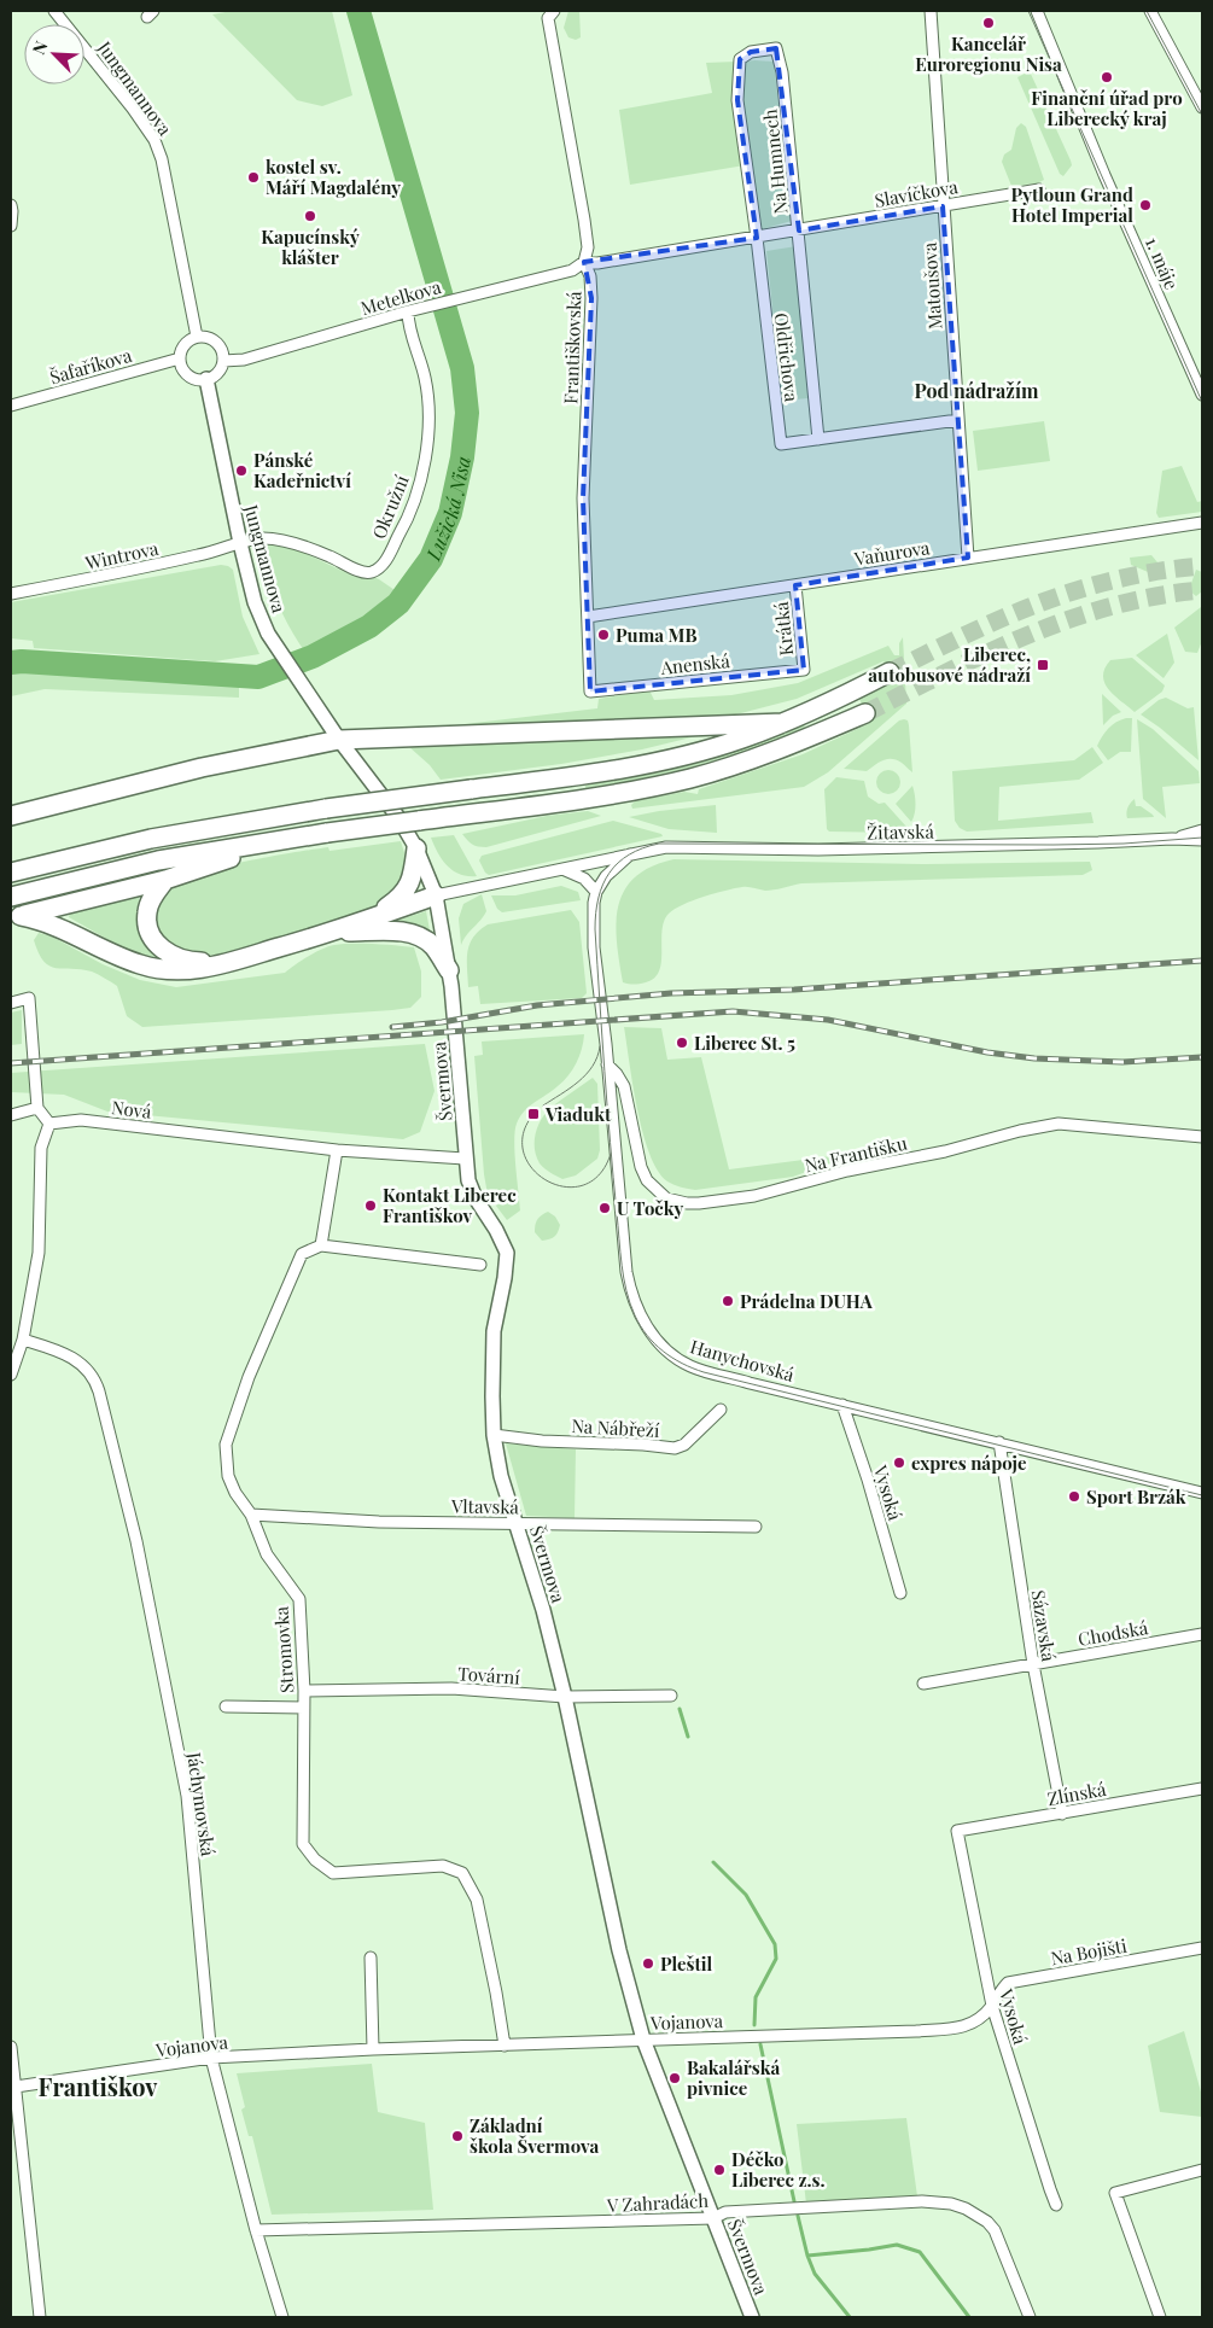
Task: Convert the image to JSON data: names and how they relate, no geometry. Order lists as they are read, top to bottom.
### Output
{
  "streets": {
    "street": [
      "Jungmannova",
      "Na Humnech",
      "Slavíčkova",
      "1. máje",
      "Matoušova",
      "Metelkova",
      "Františkovská",
      "Oldřichova",
      "Šafaříkova",
      "Okružní",
      "Vaňurova",
      "Wintrova",
      "Krátká",
      "Anenská",
      "Žitavská",
      "Švermova",
      "Nová",
      "Na Františku",
      "Hanychovská",
      "Na Nábřeží",
      "Vysoká",
      "Vltavská",
      "Sázavská",
      "Chodská",
      "Stromovka",
      "Tovární",
      "Zlínská",
      "Jáchymovská",
      "Na Bojišti",
      "Vojanova",
      "V Zahradách"
    ]
  },
  "crossings": [
    ["Jungmannova", "Metelkova"],
    ["Jungmannova", "Šafaříkova"],
    ["Jungmannova", "Okružní"],
    ["Jungmannova", "Wintrova"],
    ["Jungmannova", "Švermova"],
    ["Na Humnech", "Slavíčkova"],
    ["Na Humnech", "Oldřichova"],
    ["Slavíčkova", "Matoušova"],
    ["Slavíčkova", "Oldřichova"],
    ["Matoušova", "Oldřichova"],
    ["Matoušova", "Vaňurova"],
    ["Metelkova", "Františkovská"],
    ["Metelkova", "Šafaříkova"],
    ["Metelkova", "Okružní"],
    ["Františkovská", "Vaňurova"],
    ["Františkovská", "Anenská"],
    ["Okružní", "Wintrova"],
    ["Vaňurova", "Krátká"],
    ["Krátká", "Anenská"],
    ["Žitavská", "Švermova"],
    ["Švermova", "Nová"],
    ["Švermova", "Na Nábřeží"],
    ["Švermova", "Vltavská"],
    ["Švermova", "Tovární"],
    ["Švermova", "Vojanova"],
    ["Švermova", "V Zahradách"],
    ["Na Františku", "Hanychovská"],
    ["Hanychovská", "Vysoká"],
    ["Hanychovská", "Sázavská"],
    ["Vysoká", "Zlínská"],
    ["Vysoká", "Na Bojišti"],
    ["Vysoká", "Vojanova"],
    ["Vltavská", "Stromovka"],
    ["Sázavská", "Chodská"],
    ["Sázavská", "Zlínská"],
    ["Stromovka", "Tovární"],
    ["Stromovka", "Vojanova"],
    ["Jáchymovská", "Vojanova"],
    ["Jáchymovská", "V Zahradách"],
    ["Na Bojišti", "Vojanova"]
  ],
  "districts": ["Pod nádražím", "Františkov"],
  "water": ["Lužická Nisa"],
  "places": {
    "other": [
      "Kancelář Euroregionu Nisa",
      "Finanční úřad pro Liberecký kraj",
      "kostel sv. Máří Magdalény",
      "Pytloun Grand Hotel Imperial",
      "Kapucínský klášter",
      "Pánské Kadeřnictví",
      "Puma MB",
      "Liberec St. 5",
      "Kontakt Liberec Františkov",
      "U Točky",
      "Prádelna DUHA",
      "expres nápoje",
      "Sport Brzák",
      "Pleštil",
      "Bakalářská pivnice",
      "Základní škola Švermova",
      "Déčko Liberec z.s."
    ],
    "transit": ["Liberec, autobusové nádraží", "Viadukt"]
  },
  "north": "top left"
}
